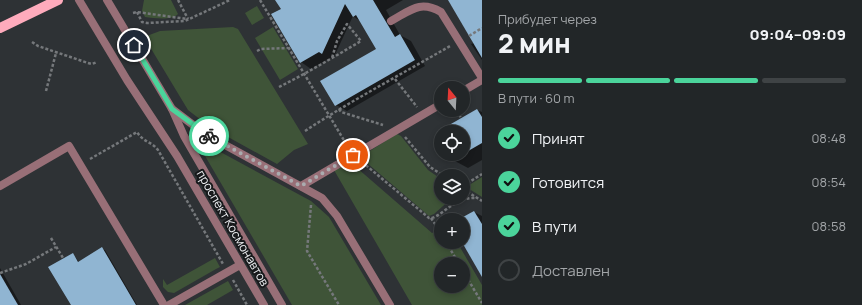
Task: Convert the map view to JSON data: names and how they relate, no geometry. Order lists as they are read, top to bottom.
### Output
{
  "streets": {
    "street": ["проспект Космонавтов"]
  },
  "north": "top",
  "page": {
    "heading": ["2 мин", "Прибудет через", "09:04–09:09"],
    "bar": "В пути · 60 m",
    "map_buttons": ["+", "−"],
    "list": [
      ["Принят", "08:48"],
      ["Готовится", "08:54"],
      ["В пути", "08:58"],
      "Доставлен"
    ]
  }
}
